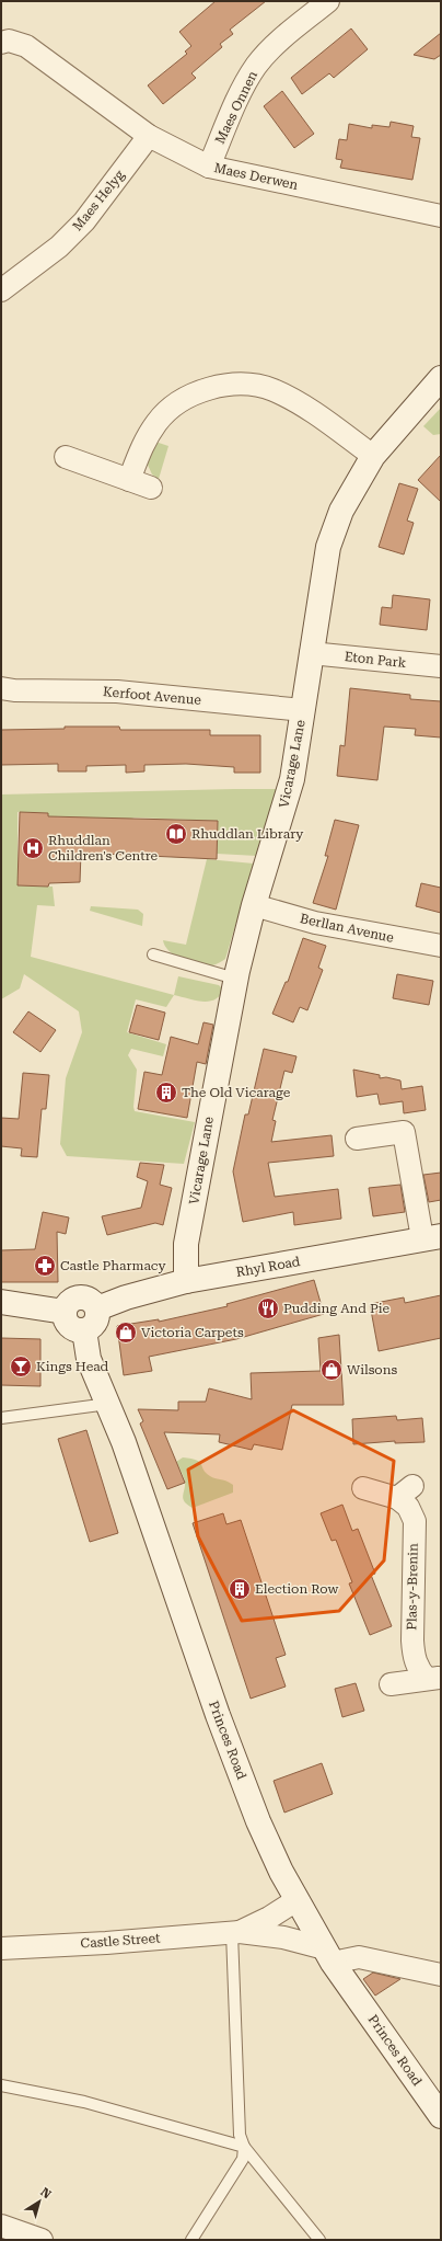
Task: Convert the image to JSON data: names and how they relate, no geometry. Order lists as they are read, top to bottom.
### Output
{
  "streets": {
    "street": [
      "Maes Onnen",
      "Maes Derwen",
      "Maes Helyg",
      "Eton Park",
      "Kerfoot Avenue",
      "Vicarage Lane",
      "Berllan Avenue",
      "Rhyl Road",
      "Plas-y-Brenin",
      "Princes Road",
      "Castle Street"
    ]
  },
  "crossings": [
    ["Maes Onnen", "Maes Derwen"],
    ["Maes Derwen", "Maes Helyg"],
    ["Eton Park", "Vicarage Lane"],
    ["Kerfoot Avenue", "Vicarage Lane"],
    ["Vicarage Lane", "Berllan Avenue"],
    ["Vicarage Lane", "Rhyl Road"],
    ["Rhyl Road", "Princes Road"],
    ["Princes Road", "Castle Street"]
  ],
  "places": {
    "library": ["Rhuddlan Library"],
    "hospital": ["Rhuddlan Children's Centre"],
    "building": ["The Old Vicarage", "Election Row"],
    "pharmacy": ["Castle Pharmacy"],
    "restaurant": ["Pudding And Pie"],
    "shop": ["Victoria Carpets", "Wilsons"],
    "bar": ["Kings Head"]
  },
  "north": "top right"
}
